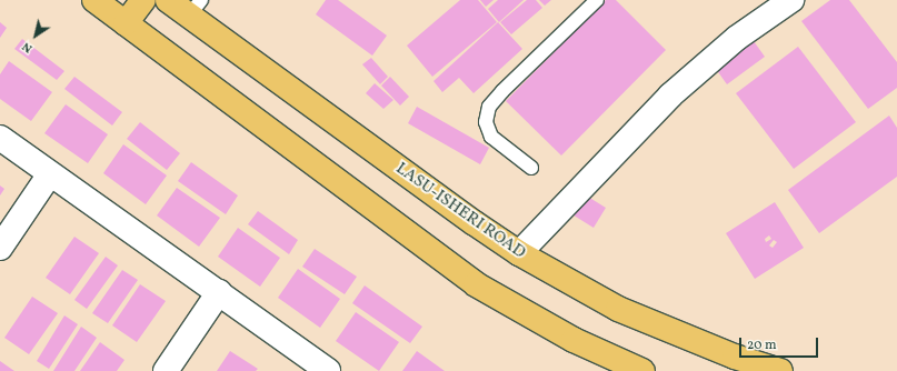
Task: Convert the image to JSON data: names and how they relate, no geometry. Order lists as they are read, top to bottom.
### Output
{
  "streets": {
    "main road": ["LASU-ISHERI ROAD"]
  },
  "scale_bar": "20 m",
  "north": "bottom left"
}
